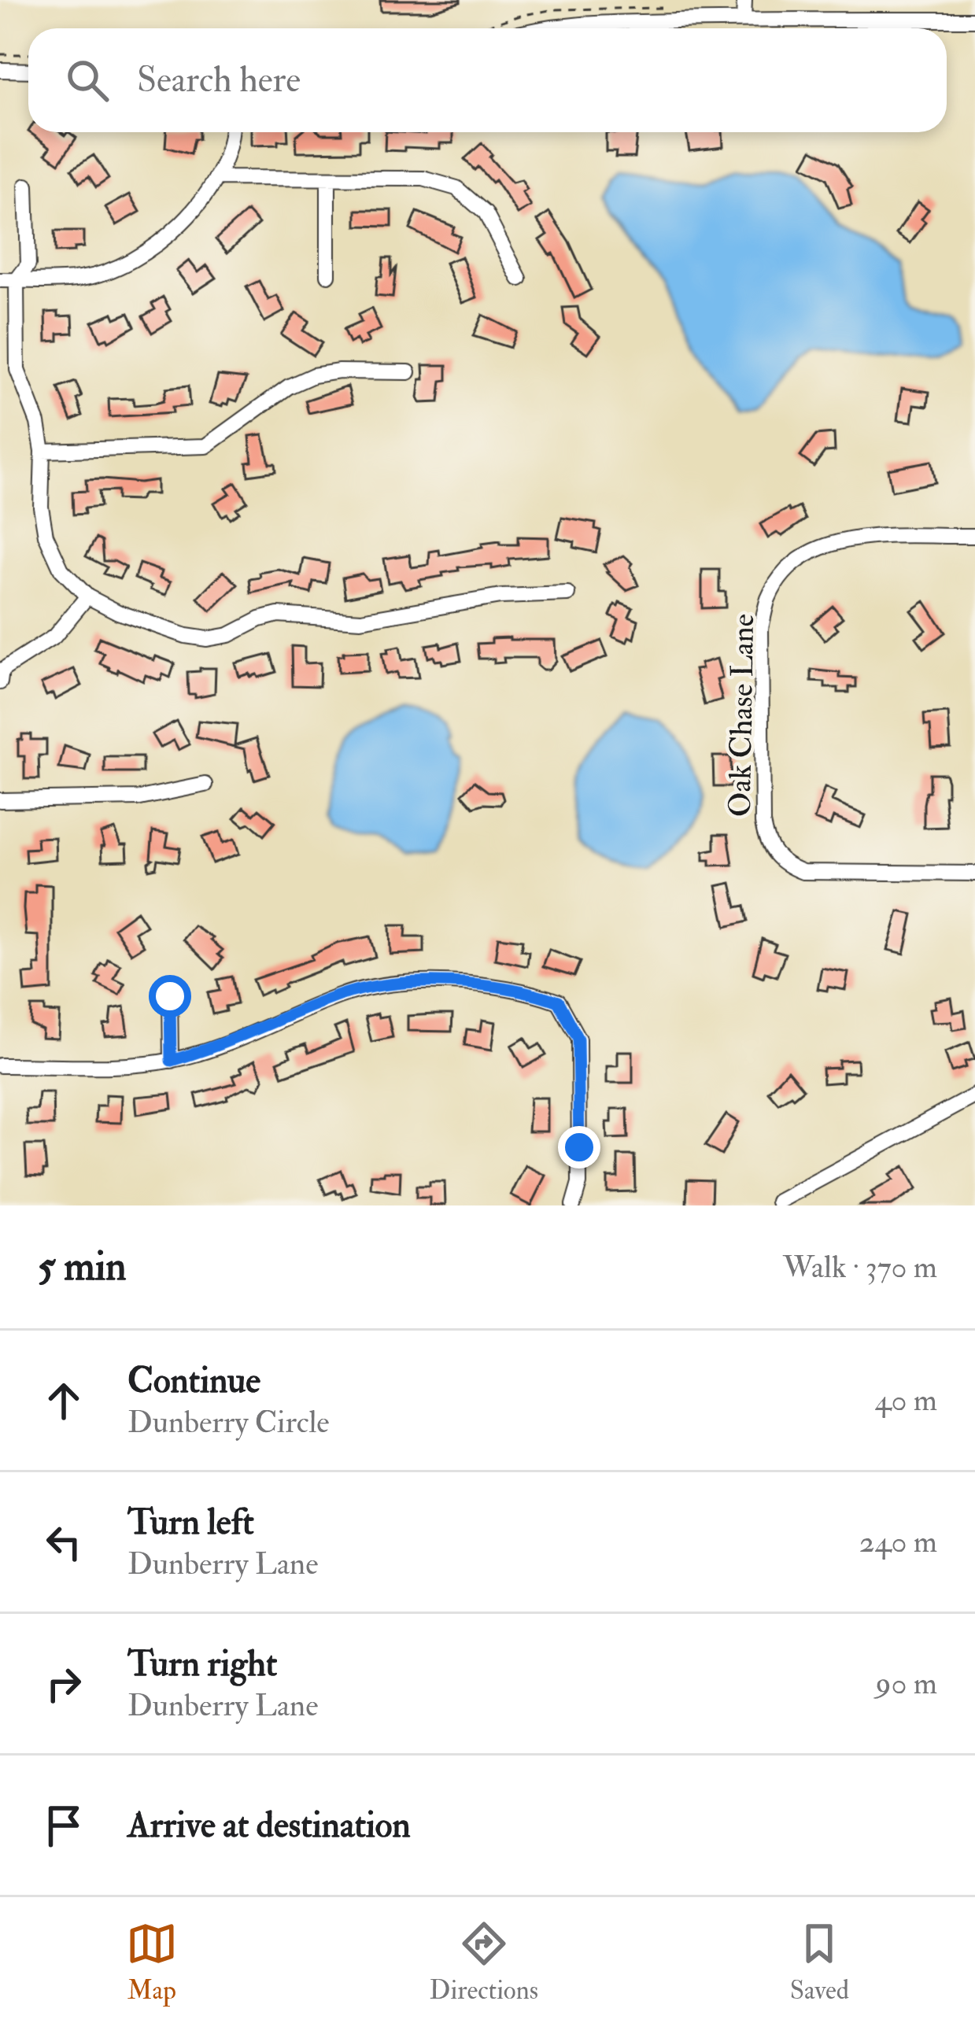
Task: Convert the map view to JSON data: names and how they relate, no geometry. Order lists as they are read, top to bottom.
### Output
{
  "streets": {
    "street": ["Oak Chase Lane"]
  },
  "page": {
    "search": "Search here",
    "heading": ["5 min", "Walk · 370 m"],
    "list": [
      ["Continue", "Dunberry Circle", "40 m"],
      ["Turn left", "Dunberry Lane", "240 m"],
      ["Turn right", "Dunberry Lane", "90 m"],
      "Arrive at destination"
    ],
    "nav": ["Map", "Directions", "Saved"]
  }
}
